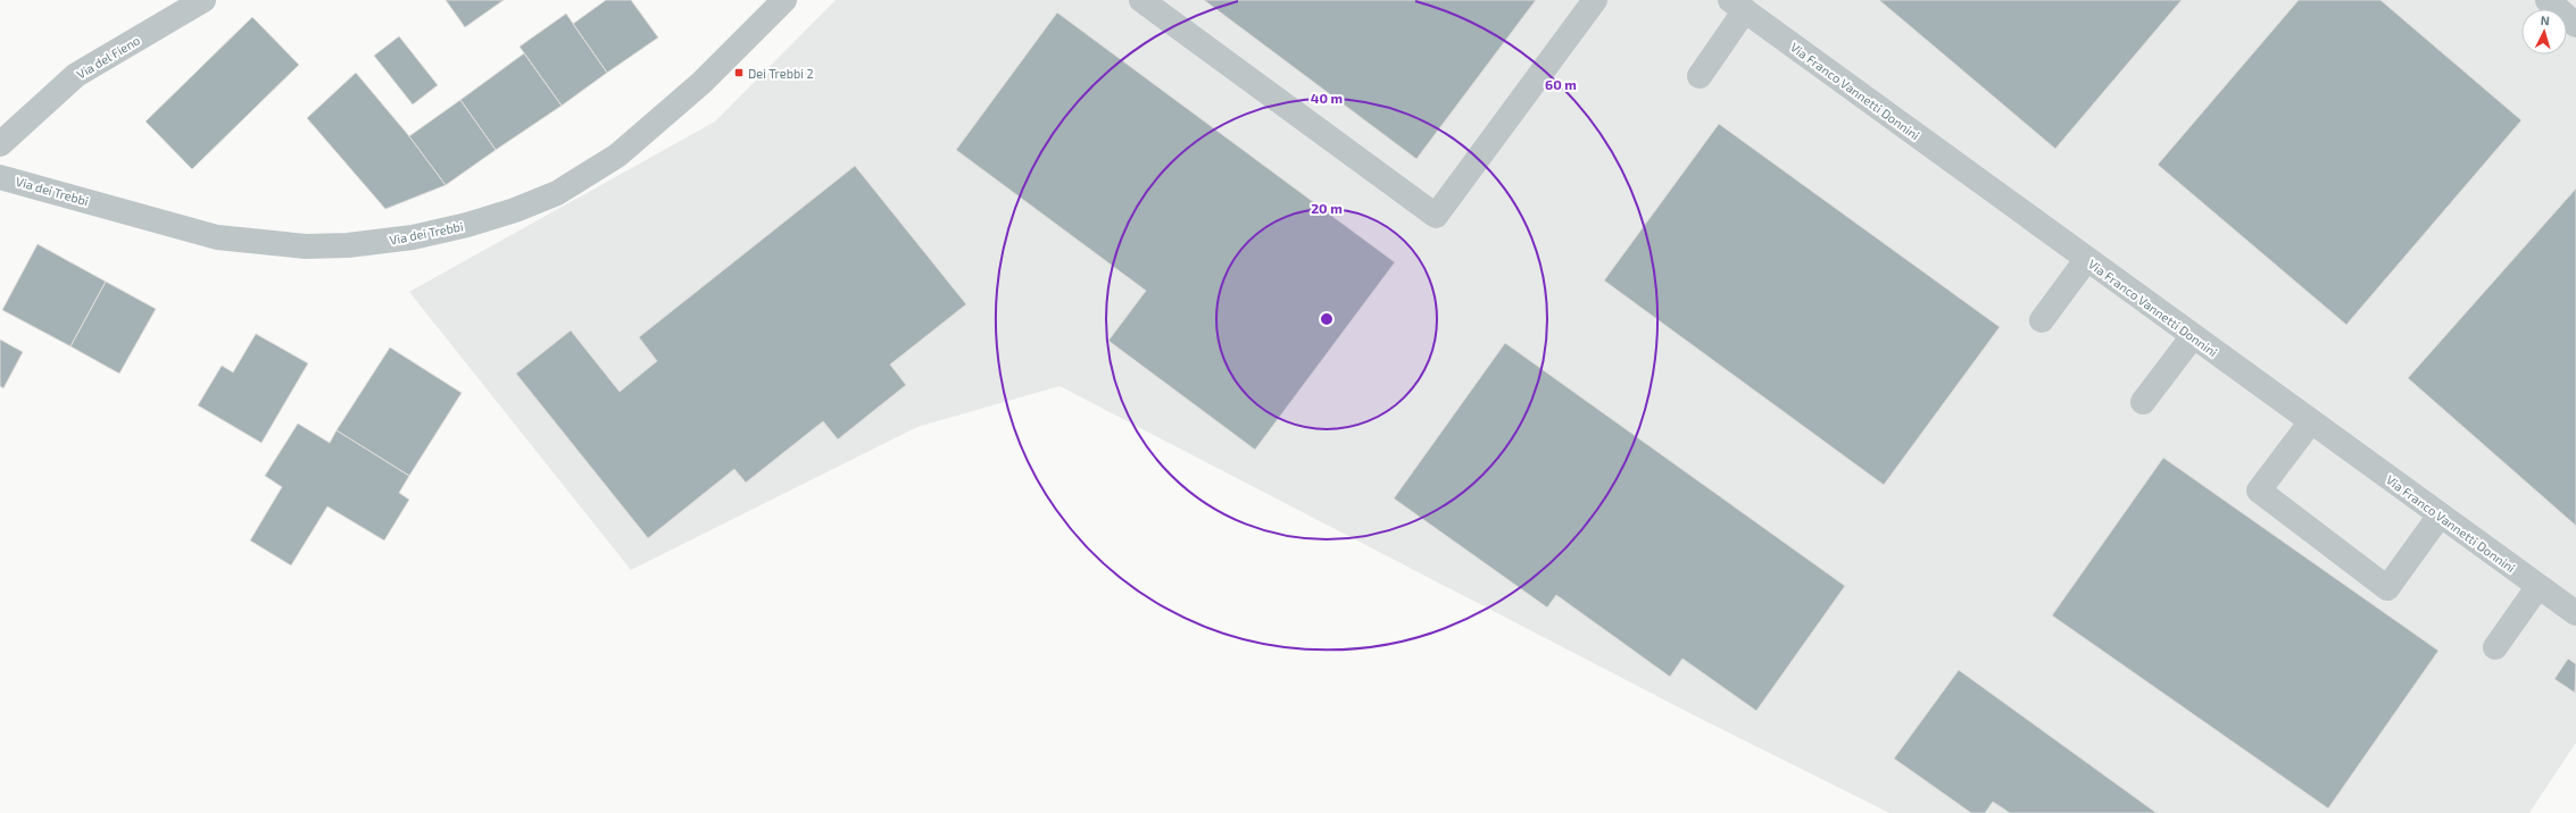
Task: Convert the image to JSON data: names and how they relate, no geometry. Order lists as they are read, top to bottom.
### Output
{
  "streets": {
    "street": ["Via del Fieno", "Via Franco Vannetti Donnini", "Via dei Trebbi"]
  },
  "places": {
    "transit": ["Dei Trebbi 2"]
  },
  "north": "top",
  "rings": ["60 m", "40 m", "20 m"]
}
